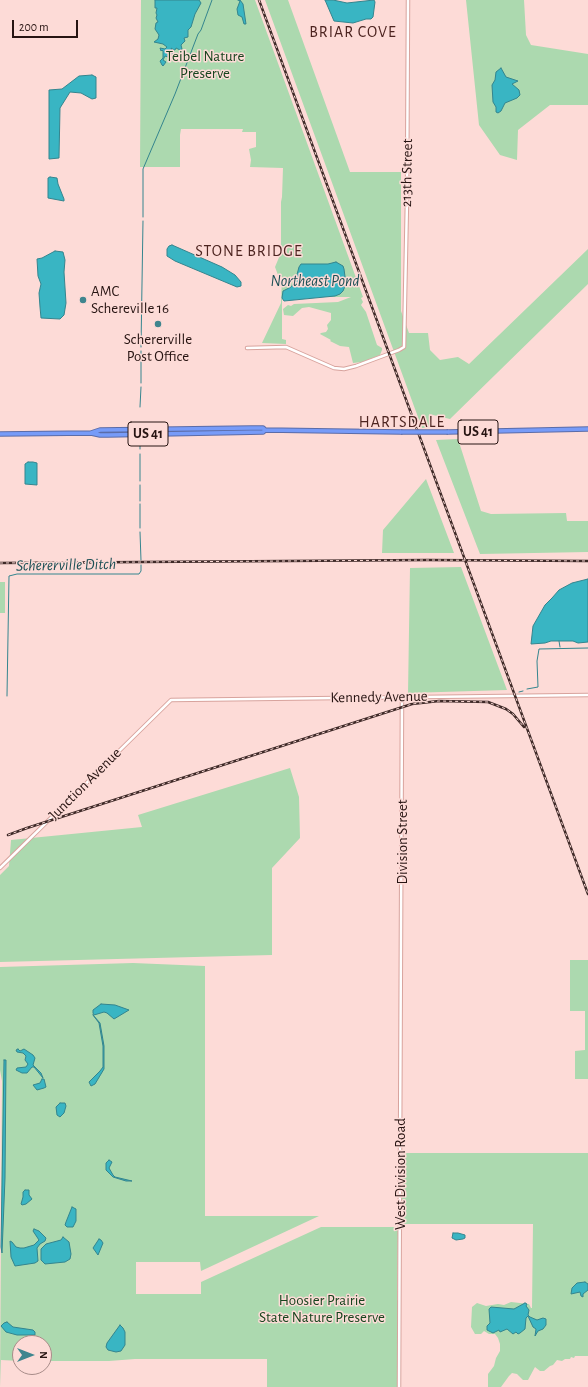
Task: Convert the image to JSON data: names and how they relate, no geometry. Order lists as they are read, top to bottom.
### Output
{
  "streets": {
    "highway": ["US 41"],
    "street": [
      "213th Street",
      "Kennedy Avenue",
      "Junction Avenue",
      "Division Street",
      "West Division Road"
    ]
  },
  "crossings": [
    ["Kennedy Avenue", "Junction Avenue"],
    ["Kennedy Avenue", "Division Street"],
    ["Division Street", "West Division Road"]
  ],
  "districts": ["BRIAR COVE", "STONE BRIDGE", "HARTSDALE"],
  "water": ["Northeast Pond", "Schererville Ditch"],
  "parks": ["Teibel Nature Preserve", "Hoosier Prairie State Nature Preserve"],
  "places": ["AMC Schereville 16", "Schererville Post Office"],
  "scale_bar": "200 m",
  "north": "right"
}
